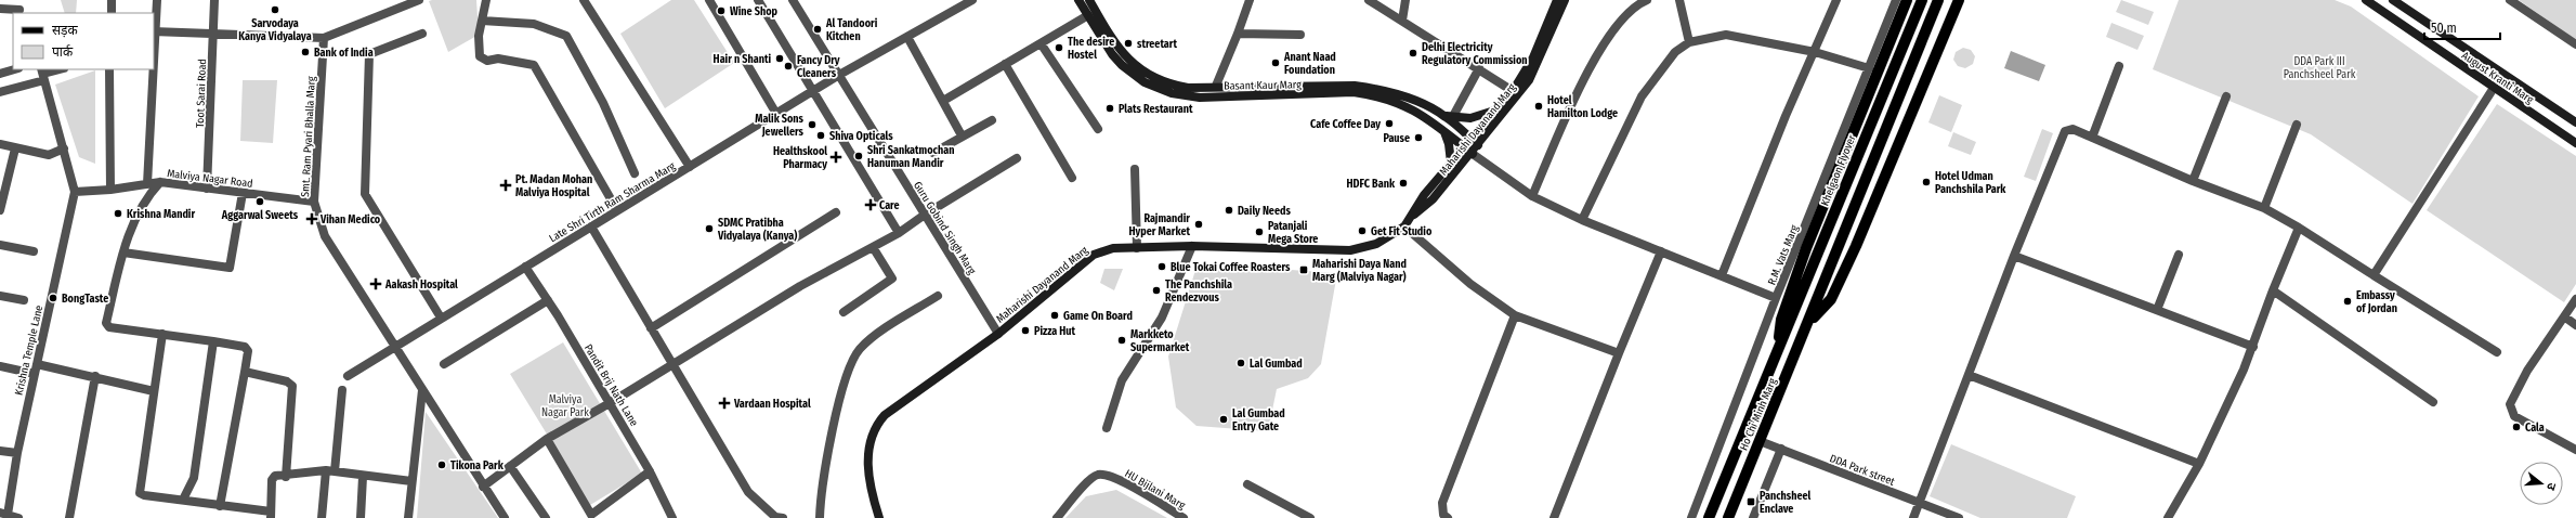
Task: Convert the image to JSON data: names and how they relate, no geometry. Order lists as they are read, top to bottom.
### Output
{
  "streets": {
    "main road": [
      "August Kranti Marg",
      "Basant Kaur Marg",
      "Maharishi Dayanand Marg",
      "Khelgaon Flyover",
      "Ho Chi Minh Marg"
    ],
    "street": [
      "Toot Sarai Road",
      "Smt. Ram Pyari Bhalla Marg",
      "Malviya Nagar Road",
      "Late Shri Tirth Ram Sharma Marg",
      "Guru Gobind Singh Marg",
      "R.M. Vats Marg",
      "Krishna Temple Lane",
      "Pandit Brij Nath Lane",
      "DDA Park street",
      "HU Bijlani Marg"
    ]
  },
  "crossings": [
    ["Basant Kaur Marg", "Maharishi Dayanand Marg"],
    ["Toot Sarai Road", "Malviya Nagar Road"],
    ["Maharishi Dayanand Marg", "Guru Gobind Singh Marg"],
    ["Smt. Ram Pyari Bhalla Marg", "Malviya Nagar Road"],
    ["Smt. Ram Pyari Bhalla Marg", "Late Shri Tirth Ram Sharma Marg"],
    ["Khelgaon Flyover", "Ho Chi Minh Marg"],
    ["Malviya Nagar Road", "Krishna Temple Lane"],
    ["Late Shri Tirth Ram Sharma Marg", "Guru Gobind Singh Marg"],
    ["Late Shri Tirth Ram Sharma Marg", "Pandit Brij Nath Lane"],
    ["Ho Chi Minh Marg", "DDA Park street"]
  ],
  "parks": ["DDA Park III Panchsheel Park", "Malviya Nagar Park"],
  "places": {
    "other": [
      "Sarvodaya Kanya Vidyalaya",
      "Wine Shop",
      "Al Tandoori Kitchen",
      "streetart",
      "The desire Hostel",
      "Bank of India",
      "Delhi Electricity Regulatory Commission",
      "Hair n Shanti",
      "Anant Naad Foundation",
      "Fancy Dry Cleaners",
      "Hotel Hamilton Lodge",
      "Plats Restaurant",
      "Cafe Coffee Day",
      "Malik Sons Jewellers",
      "Shiva Opticals",
      "Pause",
      "Shri Sankatmochan Hanuman Mandir",
      "Hotel Udman Panchshila Park",
      "HDFC Bank",
      "Aggarwal Sweets",
      "Daily Needs",
      "Krishna Mandir",
      "Rajmandir Hyper Market",
      "SDMC Pratibha Vidyalaya (Kanya)",
      "Get Fit Studio",
      "Patanjali Mega Store",
      "Blue Tokai Coffee Roasters",
      "The Panchshila Rendezvous",
      "BongTaste",
      "Embassy of Jordan",
      "Game On Board",
      "Pizza Hut",
      "Markketo Supermarket",
      "Lal Gumbad",
      "Lal Gumbad Entry Gate",
      "Cala",
      "Tikona Park"
    ],
    "health": [
      "Healthskool Pharmacy",
      "Pt. Madan Mohan Malviya Hospital",
      "Care",
      "Vihan Medico",
      "Aakash Hospital",
      "Vardaan Hospital"
    ],
    "transit": ["Maharishi Daya Nand Marg (Malviya Nagar)", "Panchsheel Enclave"]
  },
  "legend": ["सड़क", "पार्क"],
  "scale_bar": "50 m",
  "north": "right"
}
